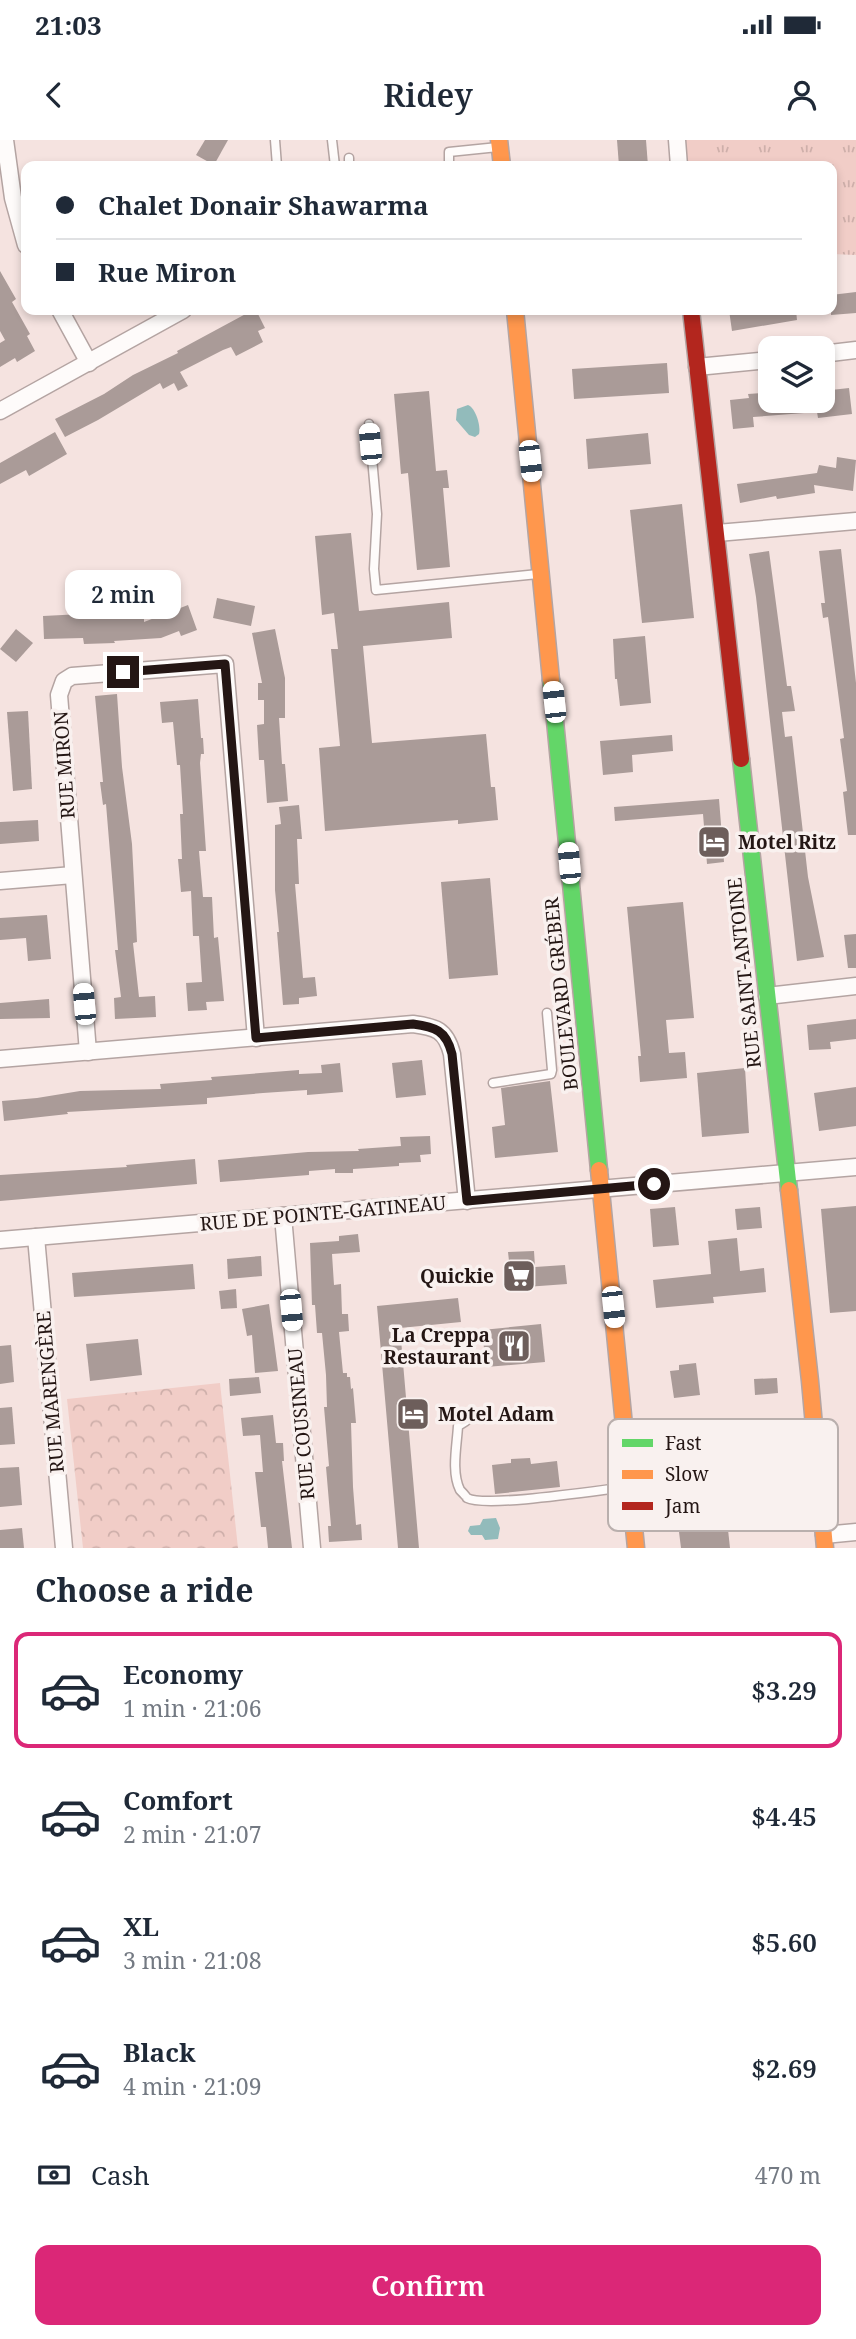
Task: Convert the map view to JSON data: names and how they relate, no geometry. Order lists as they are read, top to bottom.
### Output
{
  "streets": {
    "main road": ["RUE SAINT-ANTOINE", "BOULEVARD GRÉBER"],
    "street": [
      "RUE MIRON",
      "RUE DE POINTE-GATINEAU",
      "RUE MARENGÈRE",
      "RUE COUSINEAU"
    ]
  },
  "crossings": [
    ["RUE SAINT-ANTOINE", "RUE DE POINTE-GATINEAU"],
    ["BOULEVARD GRÉBER", "RUE DE POINTE-GATINEAU"],
    ["RUE DE POINTE-GATINEAU", "RUE MARENGÈRE"],
    ["RUE DE POINTE-GATINEAU", "RUE COUSINEAU"]
  ],
  "places": {
    "hotel": ["Motel Ritz", "Motel Adam"],
    "supermarket": ["Quickie"],
    "restaurant": ["La Creppa Restaurant"]
  },
  "legend": ["Fast", "Slow", "Jam"],
  "page": {
    "status": "21:03",
    "header": "Ridey",
    "banner": ["Chalet Donair Shawarma", "Rue Miron"],
    "bubble": "2 min",
    "heading": "Choose a ride",
    "list": [
      {
        "name": "Economy",
        "note": "1 min · 21:06",
        "value": "$3.29"
      },
      {
        "name": "Comfort",
        "note": "2 min · 21:07",
        "value": "$4.45"
      },
      {
        "name": "XL",
        "note": "3 min · 21:08",
        "value": "$5.60"
      },
      {
        "name": "Black",
        "note": "4 min · 21:09",
        "value": "$2.69"
      }
    ],
    "pay": ["Cash", "470 m"],
    "buttons": "Confirm"
  }
}
